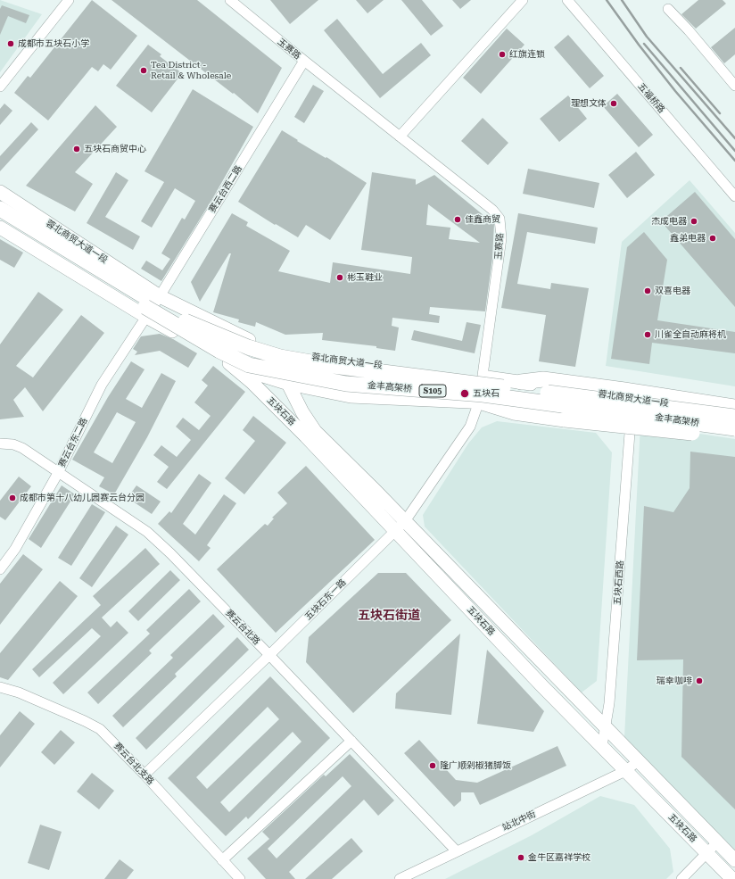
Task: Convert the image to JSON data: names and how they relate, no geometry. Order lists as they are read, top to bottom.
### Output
{
  "streets": {
    "highway": ["蓉北商贸大道一段", "金丰高架桥", "S105"],
    "main road": ["五块石路"],
    "street": [
      "玉赛路",
      "五福桥路",
      "赛云台西二路",
      "赛云台东二路",
      "五块石西路",
      "五块石东一路",
      "赛云台北路",
      "赛云台北支路",
      "站北中街"
    ]
  },
  "crossings": [
    ["玉赛路", "赛云台西二路"],
    ["玉赛路", "蓉北商贸大道一段"],
    ["玉赛路", "五块石东一路"],
    ["赛云台西二路", "蓉北商贸大道一段"],
    ["赛云台西二路", "金丰高架桥"],
    ["赛云台西二路", "赛云台东二路"],
    ["蓉北商贸大道一段", "金丰高架桥"],
    ["蓉北商贸大道一段", "五块石路"],
    ["蓉北商贸大道一段", "赛云台东二路"],
    ["蓉北商贸大道一段", "五块石西路"],
    ["蓉北商贸大道一段", "五块石东一路"],
    ["金丰高架桥", "赛云台东二路"],
    ["五块石路", "五块石西路"],
    ["五块石路", "五块石东一路"],
    ["五块石路", "站北中街"],
    ["赛云台东二路", "赛云台北路"],
    ["五块石东一路", "赛云台北路"],
    ["五块石东一路", "赛云台北支路"],
    ["赛云台北路", "站北中街"]
  ],
  "districts": ["五块石街道"],
  "places": [
    "成都市五块石小学",
    "红旗连锁",
    "Tea District - Retail & Wholesale",
    "理想文体",
    "五块石商贸中心",
    "佳鑫商贸",
    "杰成电器",
    "鑫弟电器",
    "彬玉鞋业",
    "双喜电器",
    "川雀全自动麻将机",
    "五块石",
    "成都市第十八幼儿园赛云台分园",
    "瑞幸咖啡",
    "隆广顺剁椒猪脚饭",
    "金牛区嘉祥学校"
  ]
}
